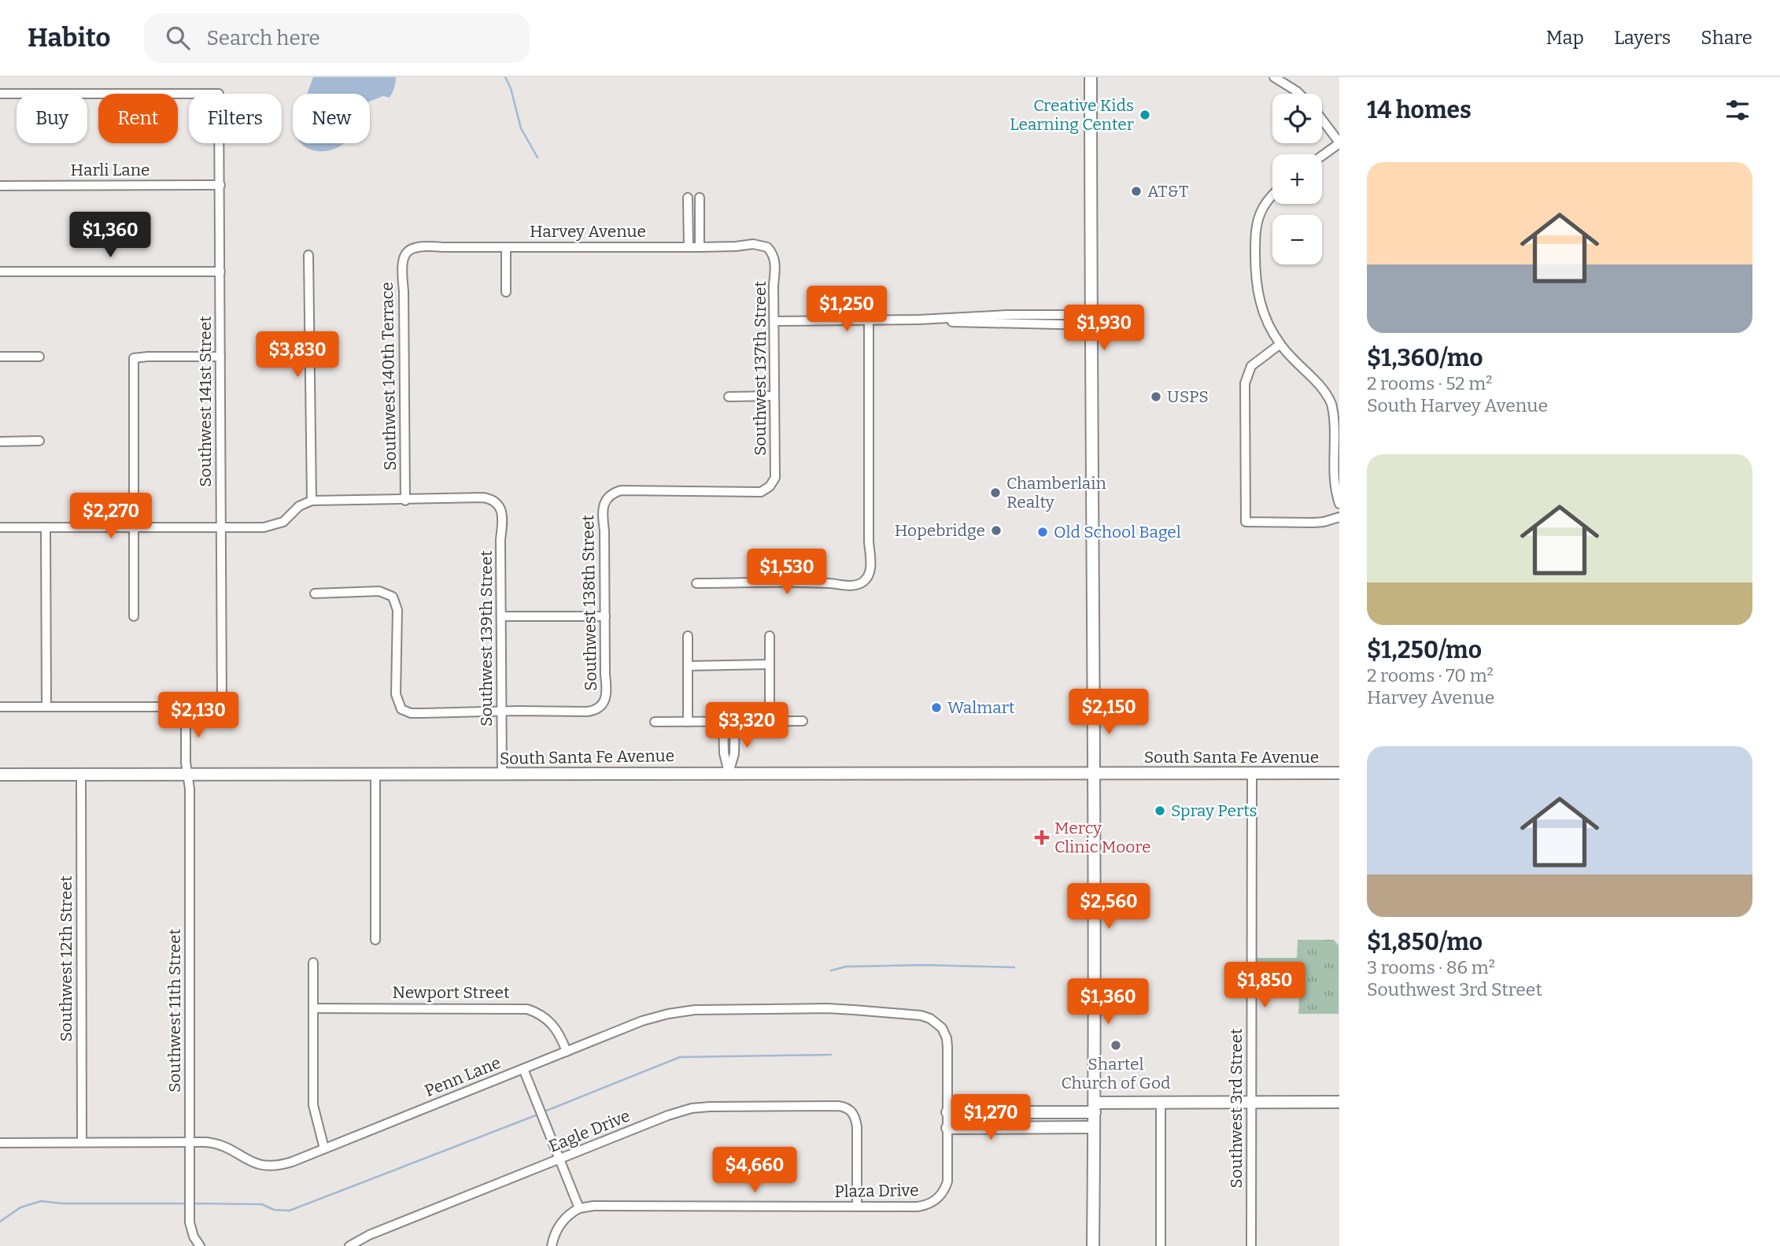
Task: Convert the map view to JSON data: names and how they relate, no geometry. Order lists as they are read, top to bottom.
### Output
{
  "streets": {
    "main road": ["South Santa Fe Avenue"],
    "street": [
      "Harli Lane",
      "Harvey Avenue",
      "Southwest 137th Street",
      "Southwest 140th Terrace",
      "Southwest 141st Street",
      "Southwest 138th Street",
      "Southwest 139th Street",
      "Southwest 12th Street",
      "Newport Street",
      "Southwest 11th Street",
      "Penn Lane",
      "Southwest 3rd Street",
      "Eagle Drive",
      "Plaza Drive"
    ]
  },
  "crossings": [
    ["Harli Lane", "Southwest 141st Street"],
    ["Harvey Avenue", "Southwest 137th Street"],
    ["Harvey Avenue", "Southwest 140th Terrace"],
    ["Southwest 137th Street", "Southwest 138th Street"],
    ["Southwest 140th Terrace", "Southwest 139th Street"],
    ["Southwest 141st Street", "Southwest 11th Street"],
    ["Southwest 138th Street", "Southwest 139th Street"],
    ["Southwest 139th Street", "South Santa Fe Avenue"],
    ["South Santa Fe Avenue", "Southwest 12th Street"],
    ["South Santa Fe Avenue", "Southwest 11th Street"],
    ["South Santa Fe Avenue", "Southwest 3rd Street"],
    ["Southwest 12th Street", "Penn Lane"],
    ["Newport Street", "Penn Lane"],
    ["Southwest 11th Street", "Penn Lane"],
    ["Eagle Drive", "Plaza Drive"]
  ],
  "places": {
    "other": [
      "Creative Kids Learning Center",
      "AT&T",
      "USPS",
      "Chamberlain Realty",
      "Hopebridge",
      "Old School Bagel",
      "Walmart",
      "Spray Perts",
      "Shartel Church of God"
    ],
    "health": ["Mercy Clinic Moore"]
  },
  "page": {
    "header": "Habito",
    "search": "Search here",
    "nav": ["Map", "Layers", "Share"],
    "heading": "14 homes",
    "map_buttons": ["+", "−"],
    "chip": [
      "Buy",
      "Rent",
      "Filters",
      "New"
    ],
    "list": [
      {
        "name": "$1,360/mo",
        "note": "2 rooms · 52 m² · South Harvey Avenue"
      },
      {
        "name": "$1,250/mo",
        "note": "2 rooms · 70 m² · Harvey Avenue"
      },
      {
        "name": "$1,850/mo",
        "note": "3 rooms · 86 m² · Southwest 3rd Street"
      }
    ],
    "price": [
      "$1,360",
      "$1,250",
      "$1,930",
      "$3,830",
      "$2,270",
      "$1,530",
      "$2,150",
      "$2,130",
      "$3,320",
      "$2,560",
      "$1,850",
      "$1,360",
      "$1,270",
      "$4,660"
    ]
  }
}
